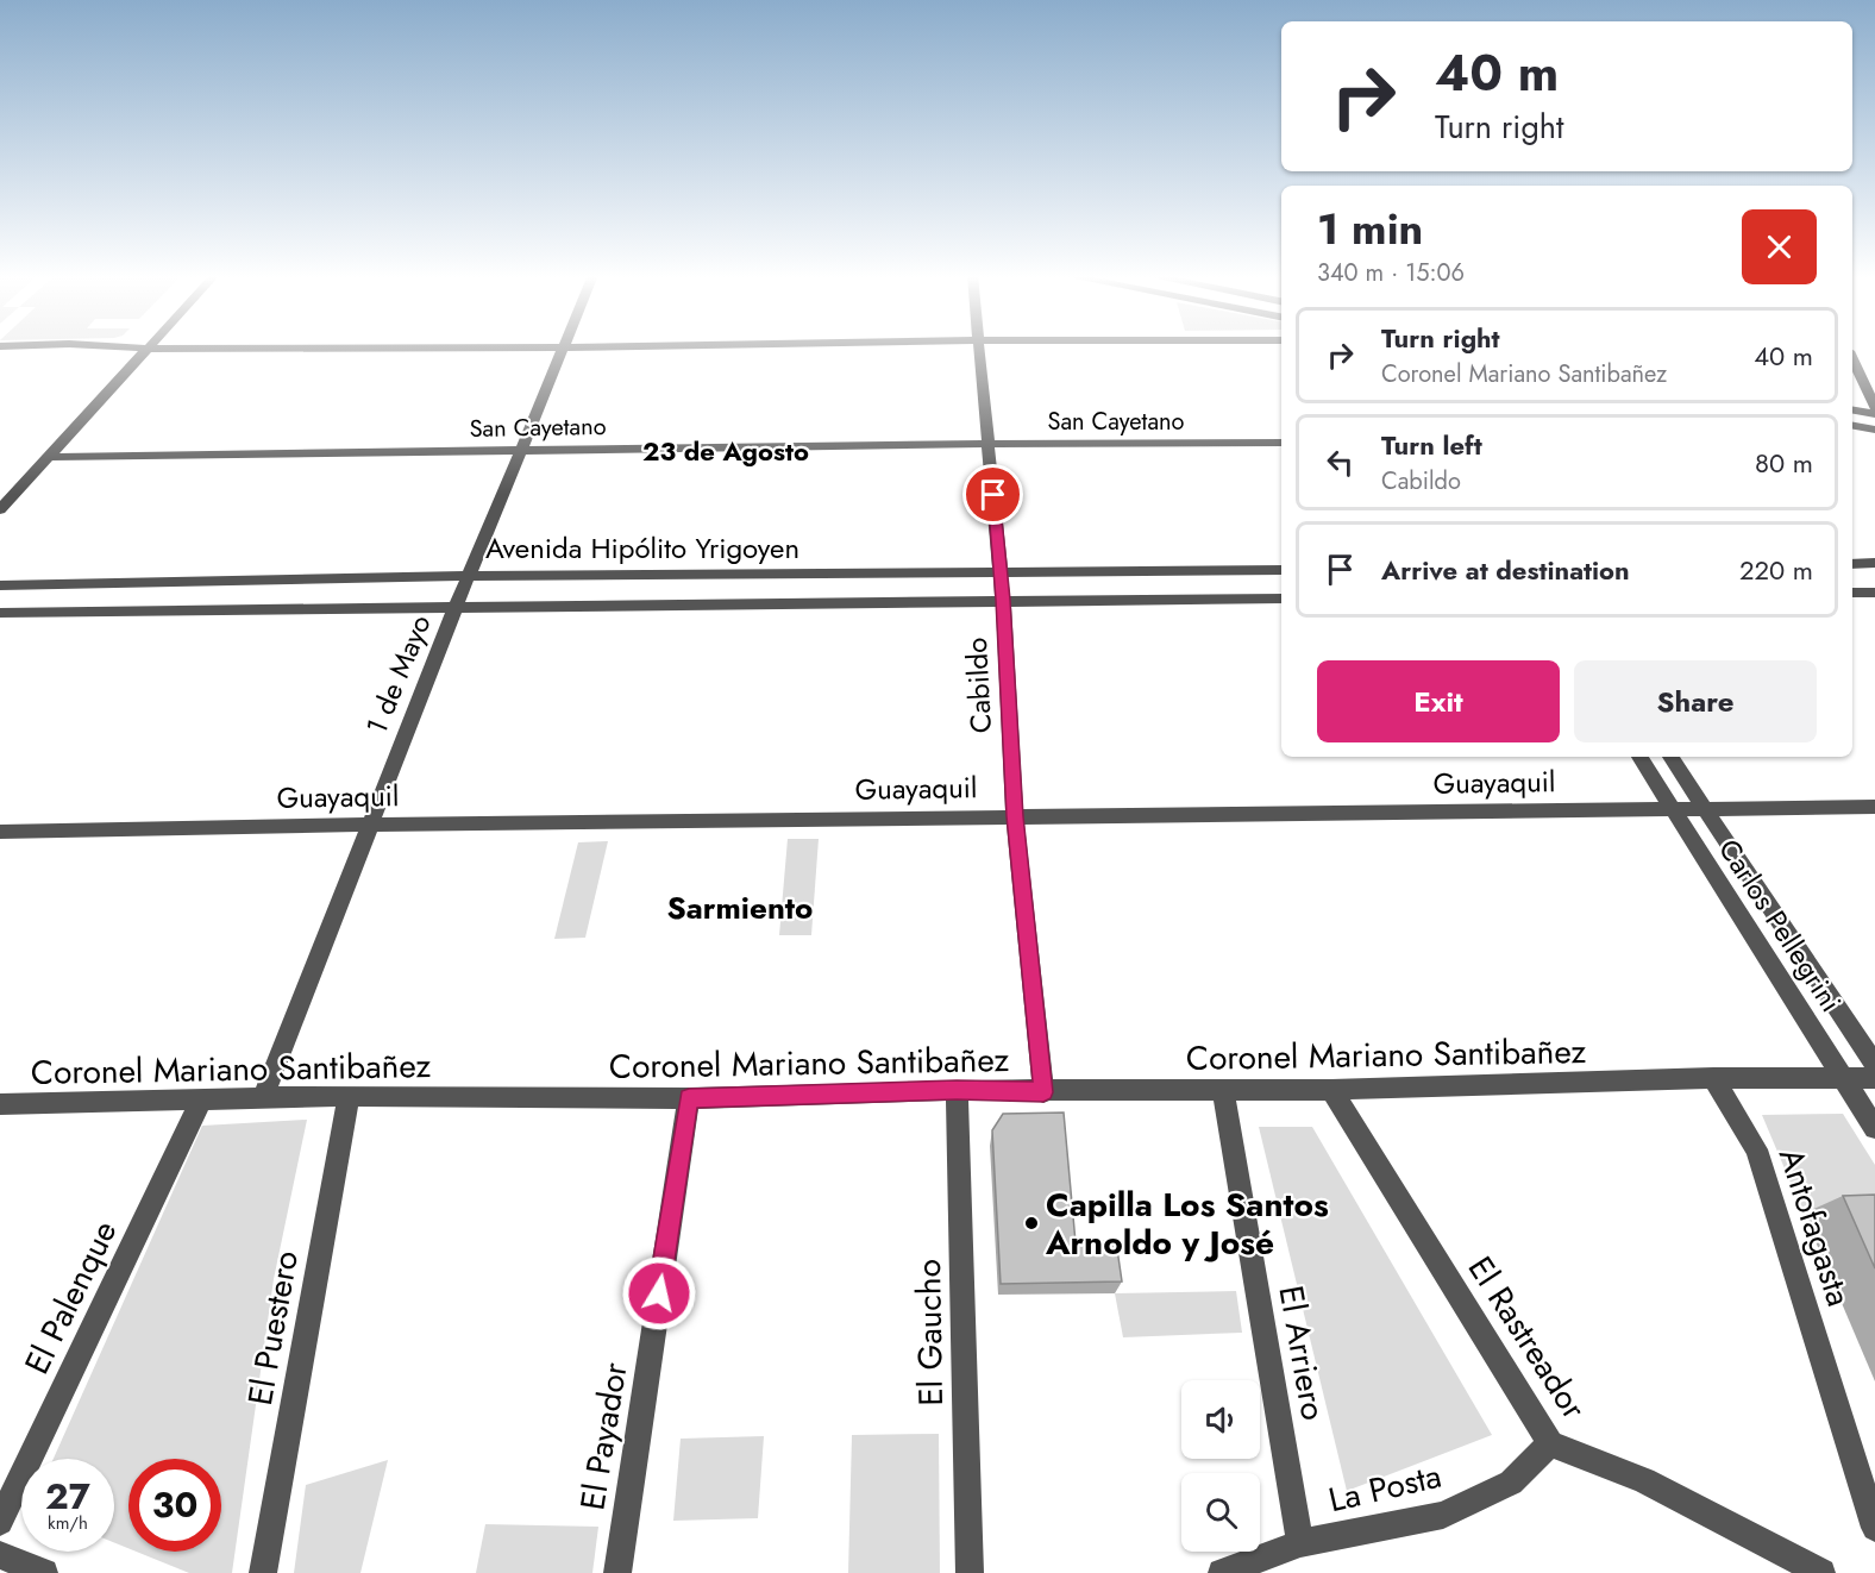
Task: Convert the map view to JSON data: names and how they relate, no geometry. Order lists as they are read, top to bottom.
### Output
{
  "streets": {
    "street": [
      "San Cayetano",
      "Avenida Hipólito Yrigoyen",
      "1 de Mayo",
      "Cabildo",
      "Guayaquil",
      "Carlos Pellegrini",
      "Coronel Mariano Santibañez",
      "Antofagasta",
      "El Palenque",
      "El Puestero",
      "El Gaucho",
      "El Rastreador",
      "El Arriero",
      "El Payador",
      "La Posta"
    ]
  },
  "crossings": [
    ["San Cayetano", "1 de Mayo"],
    ["San Cayetano", "Cabildo"],
    ["Avenida Hipólito Yrigoyen", "1 de Mayo"],
    ["Avenida Hipólito Yrigoyen", "Cabildo"],
    ["1 de Mayo", "Guayaquil"],
    ["1 de Mayo", "Coronel Mariano Santibañez"],
    ["Cabildo", "Guayaquil"],
    ["Cabildo", "Coronel Mariano Santibañez"],
    ["Guayaquil", "Carlos Pellegrini"],
    ["Carlos Pellegrini", "Coronel Mariano Santibañez"],
    ["Coronel Mariano Santibañez", "Antofagasta"],
    ["Coronel Mariano Santibañez", "El Palenque"],
    ["Coronel Mariano Santibañez", "El Puestero"],
    ["Coronel Mariano Santibañez", "El Gaucho"],
    ["Coronel Mariano Santibañez", "El Rastreador"],
    ["Coronel Mariano Santibañez", "El Arriero"],
    ["Coronel Mariano Santibañez", "El Payador"],
    ["El Rastreador", "La Posta"],
    ["El Arriero", "La Posta"]
  ],
  "districts": ["23 de Agosto", "Sarmiento"],
  "places": ["Capilla Los Santos Arnoldo y José"],
  "page": {
    "turn": ["40 m", "Turn right"],
    "heading": ["1 min", "340 m · 15:06"],
    "list": [
      {
        "name": "Turn right",
        "note": "Coronel Mariano Santibañez",
        "value": "40 m"
      },
      {
        "name": "Turn left",
        "note": "Cabildo",
        "value": "80 m"
      },
      {
        "name": "Arrive at destination",
        "value": "220 m"
      }
    ],
    "buttons": ["Exit", "Share"],
    "speed": "27 km/h",
    "limit": "30"
  }
}
